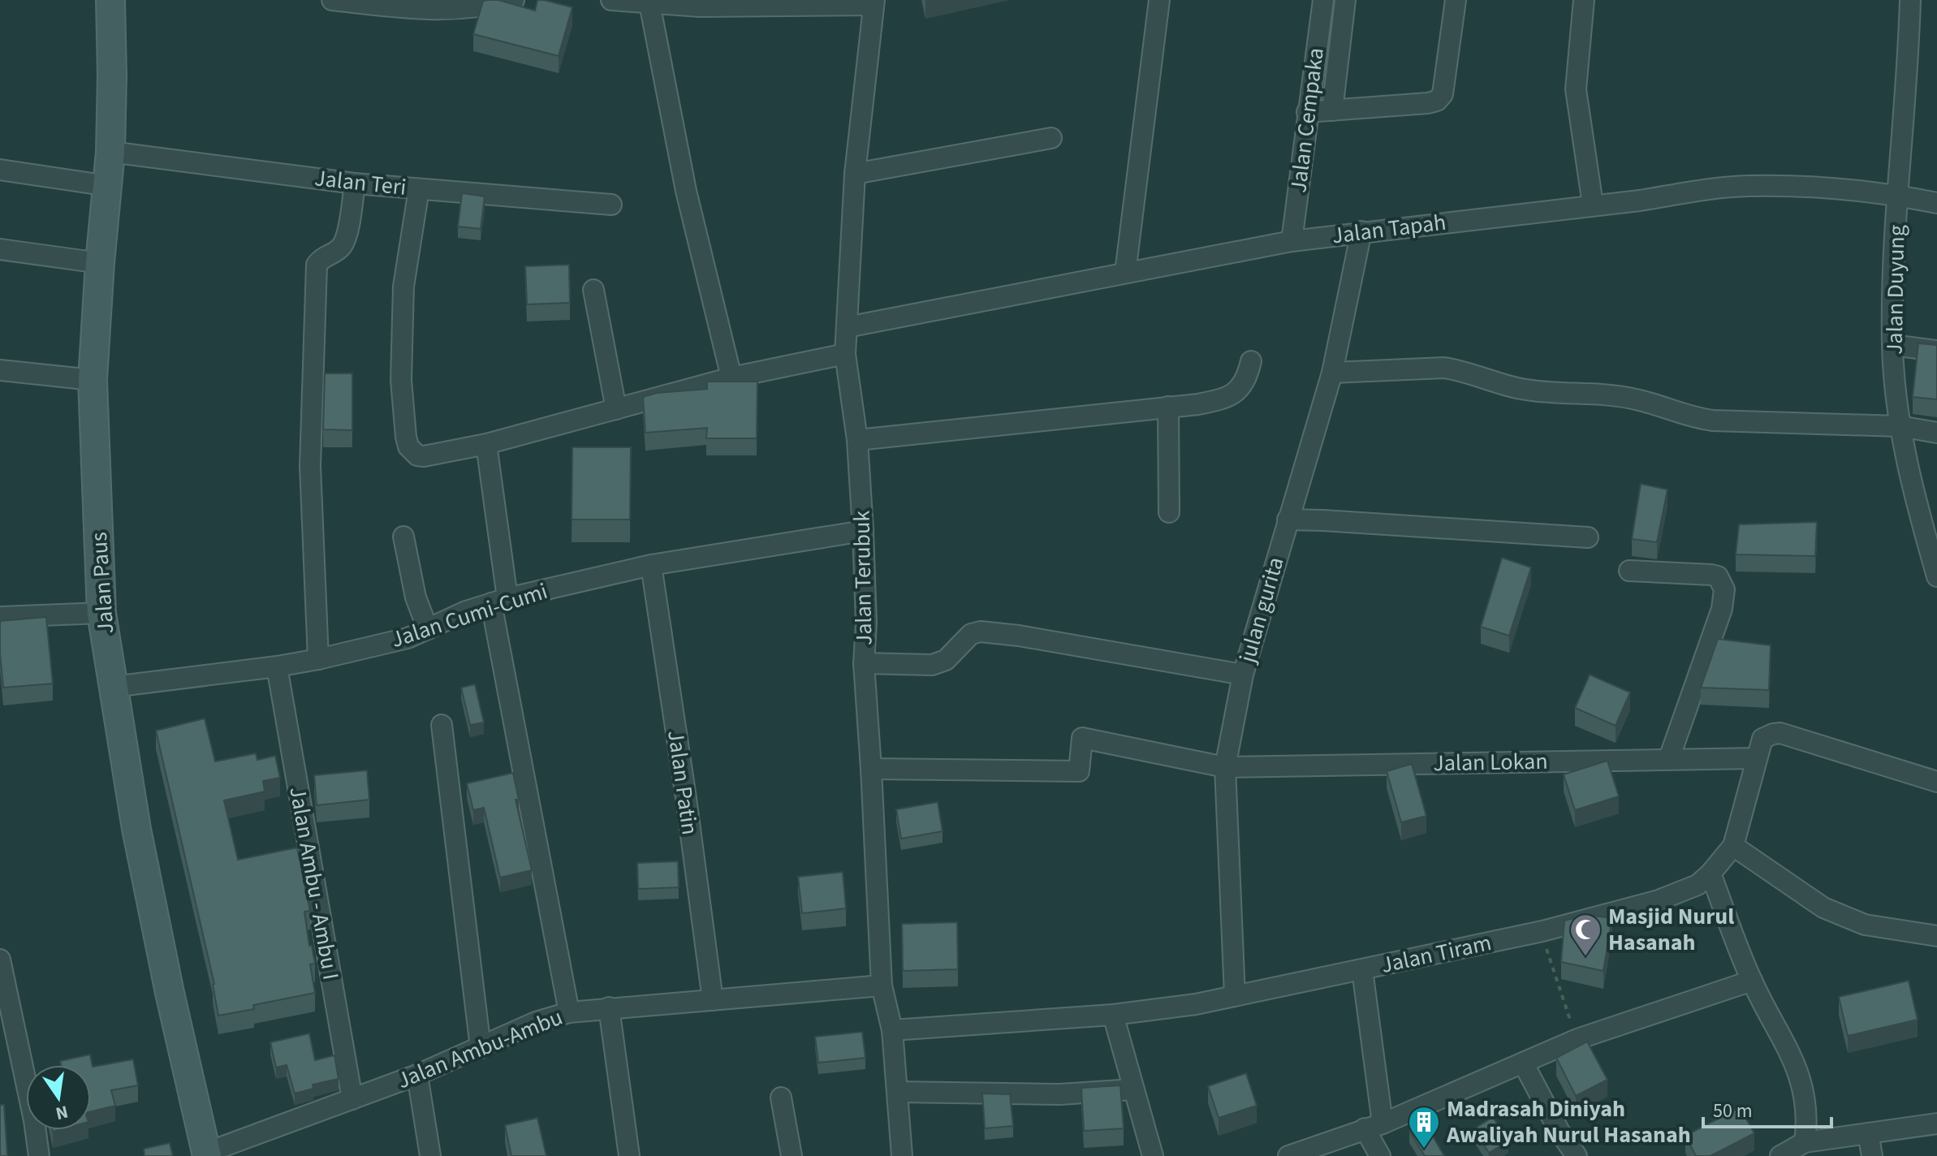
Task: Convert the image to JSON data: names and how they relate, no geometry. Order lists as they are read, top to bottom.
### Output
{
  "streets": {
    "main road": ["Jalan Paus"],
    "street": [
      "Jalan Cempaka",
      "Jalan Teri",
      "Jalan Tapah",
      "Jalan Duyung",
      "Jalan Terubuk",
      "julan gurita",
      "Jalan Cumi-Cumi",
      "Jalan Lokan",
      "Jalan Patin",
      "Jalan Ambu - Ambu I",
      "Jalan Tiram",
      "Jalan Ambu-Ambu"
    ]
  },
  "crossings": [
    ["Jalan Cempaka", "Jalan Tapah"],
    ["Jalan Teri", "Jalan Paus"],
    ["Jalan Tapah", "Jalan Duyung"],
    ["Jalan Tapah", "Jalan Terubuk"],
    ["Jalan Tapah", "julan gurita"],
    ["Jalan Terubuk", "Jalan Cumi-Cumi"],
    ["Jalan Terubuk", "Jalan Lokan"],
    ["Jalan Terubuk", "Jalan Tiram"],
    ["Jalan Terubuk", "Jalan Ambu-Ambu"],
    ["Jalan Paus", "Jalan Cumi-Cumi"],
    ["Jalan Paus", "Jalan Ambu-Ambu"],
    ["julan gurita", "Jalan Lokan"],
    ["julan gurita", "Jalan Tiram"],
    ["Jalan Cumi-Cumi", "Jalan Patin"],
    ["Jalan Cumi-Cumi", "Jalan Ambu - Ambu I"],
    ["Jalan Patin", "Jalan Ambu-Ambu"],
    ["Jalan Ambu - Ambu I", "Jalan Ambu-Ambu"]
  ],
  "places": {
    "mosque": ["Masjid Nurul Hasanah"],
    "building": ["Madrasah Diniyah Awaliyah Nurul Hasanah"]
  },
  "scale_bar": "50 m",
  "north": "bottom"
}
